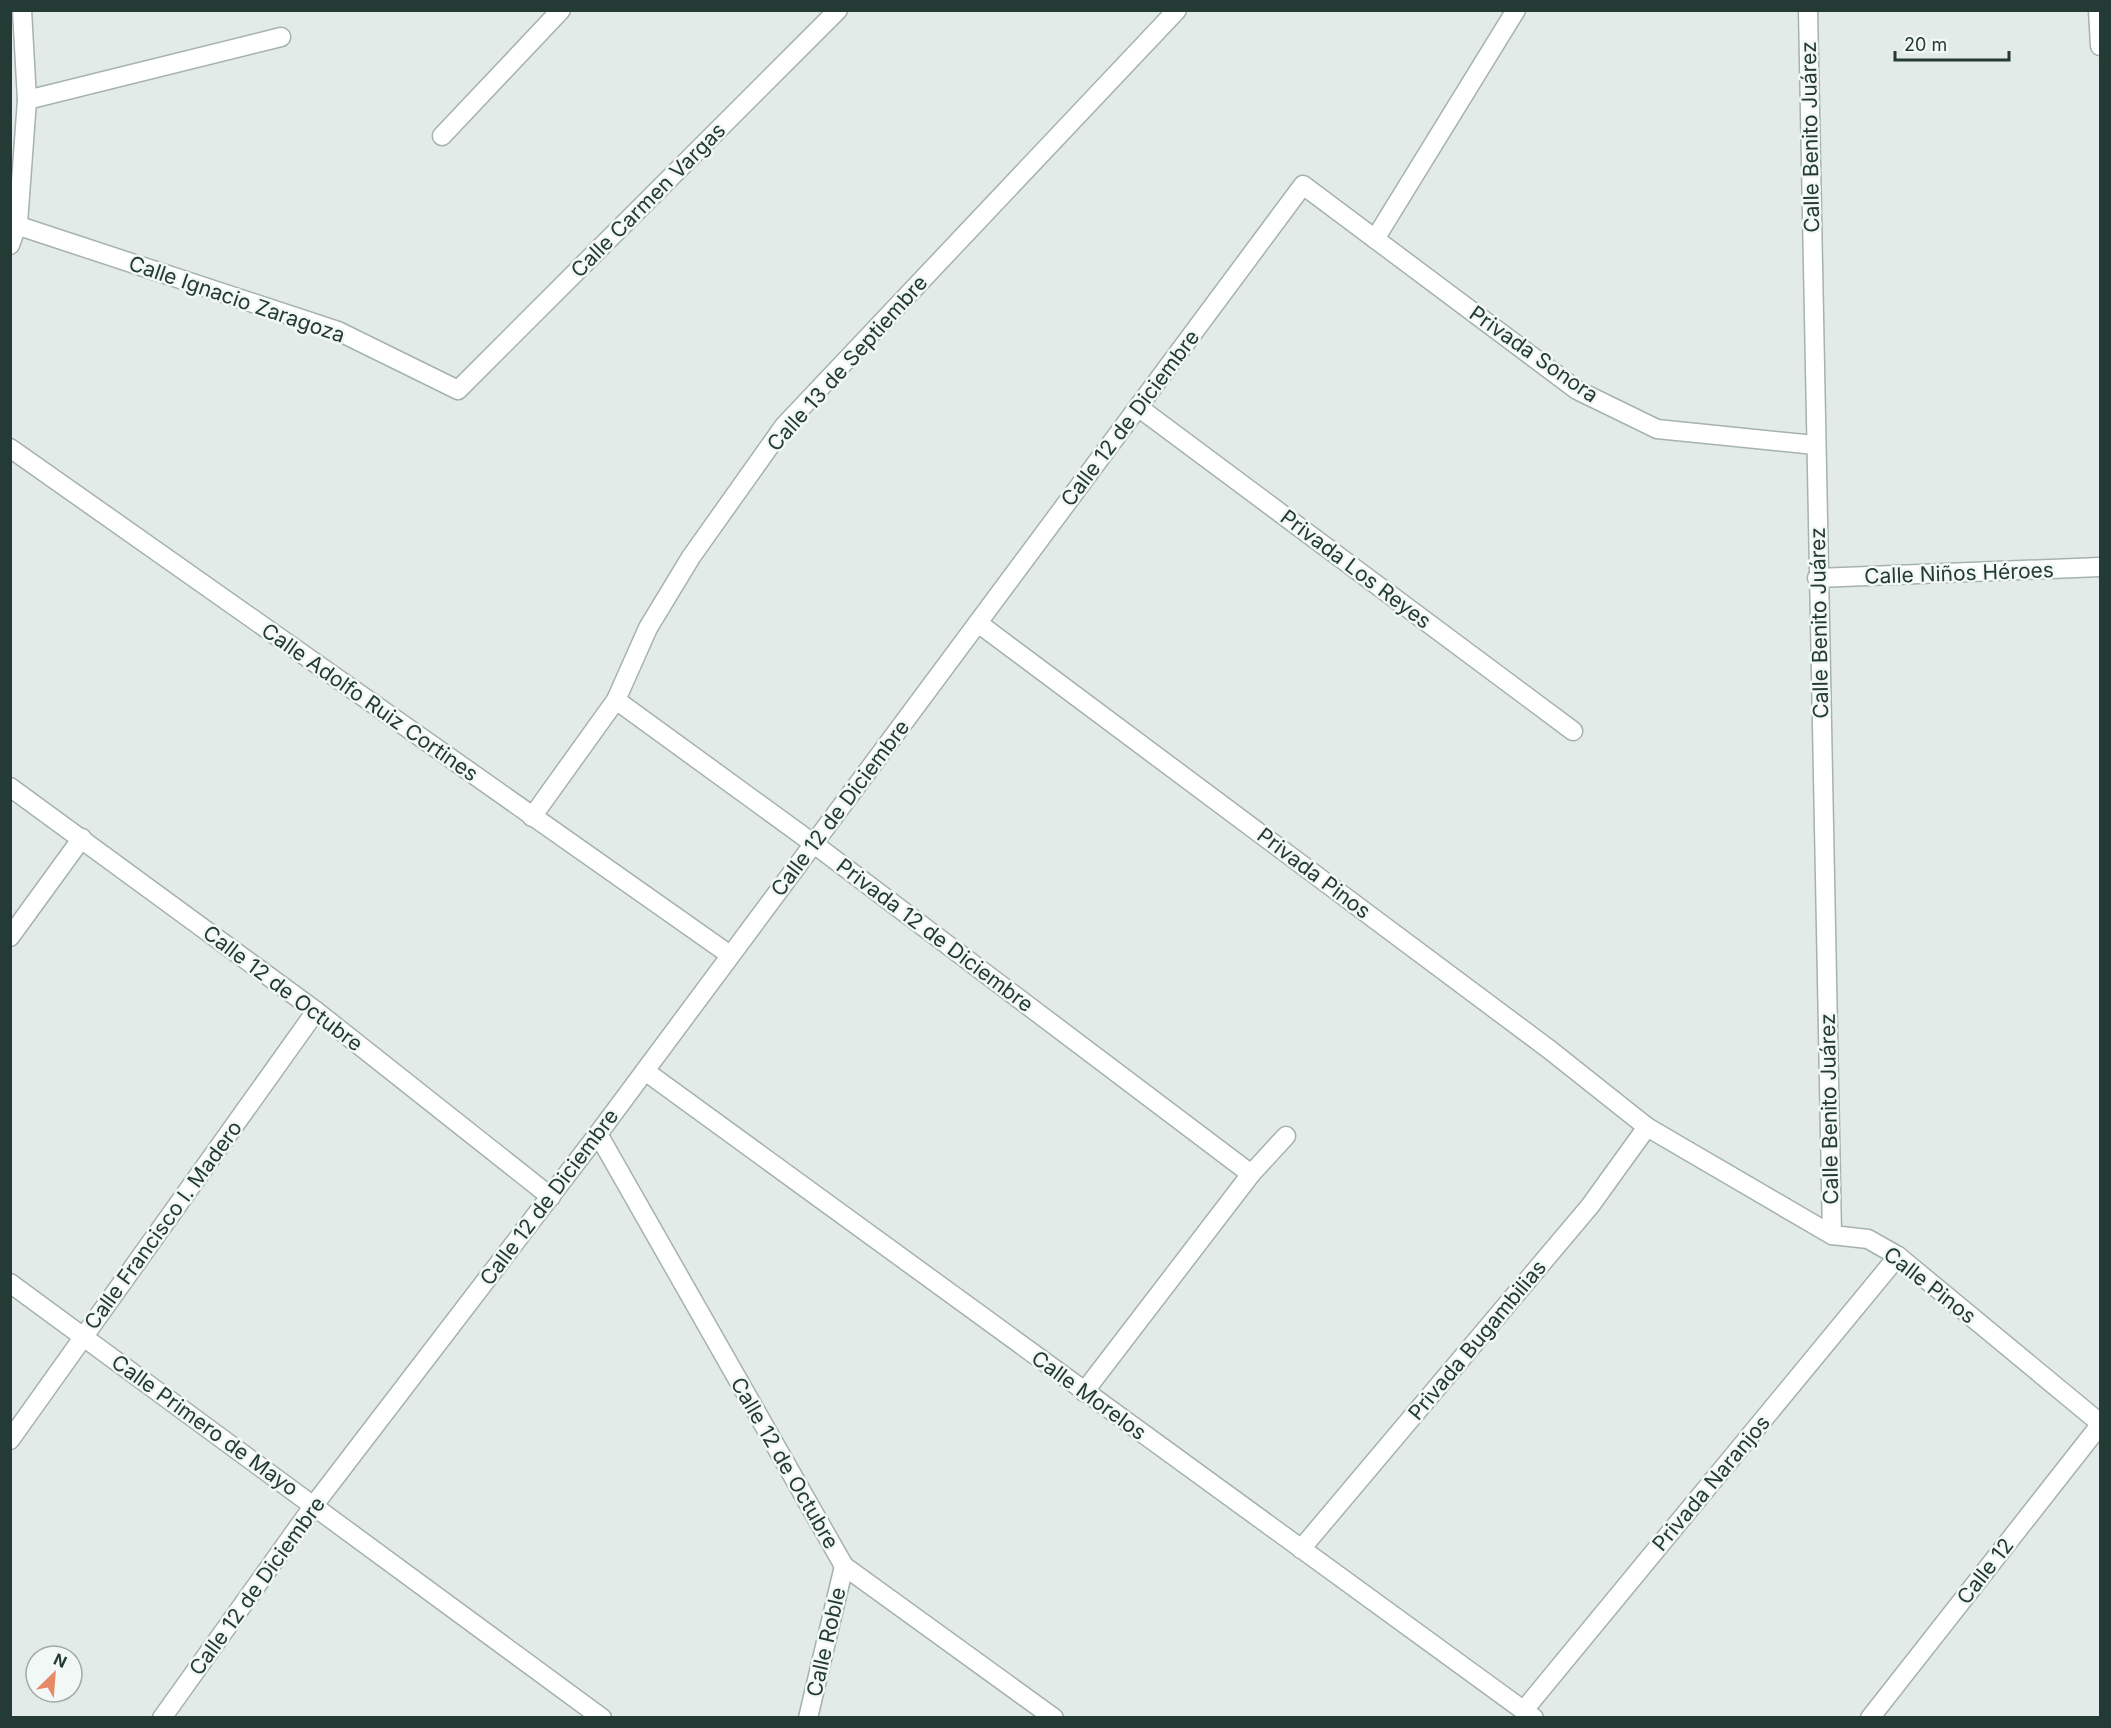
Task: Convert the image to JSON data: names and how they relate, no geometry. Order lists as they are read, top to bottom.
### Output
{
  "streets": {
    "street": [
      "Calle Benito Juárez",
      "Calle Carmen Vargas",
      "Calle Ignacio Zaragoza",
      "Privada Sonora",
      "Calle 13 de Septiembre",
      "Calle 12 de Diciembre",
      "Privada Los Reyes",
      "Calle Niños Héroes",
      "Calle Adolfo Ruiz Cortines",
      "Privada Pinos",
      "Privada 12 de Diciembre",
      "Calle 12 de Octubre",
      "Calle Francisco I. Madero",
      "Calle Pinos",
      "Privada Bugambilias",
      "Calle Morelos",
      "Calle Primero de Mayo",
      "Privada Naranjos",
      "Calle 12",
      "Calle Roble"
    ]
  },
  "crossings": [
    ["Calle Benito Juárez", "Privada Sonora"],
    ["Calle Benito Juárez", "Calle Niños Héroes"],
    ["Calle Benito Juárez", "Calle Pinos"],
    ["Calle Carmen Vargas", "Calle Ignacio Zaragoza"],
    ["Privada Sonora", "Calle 12 de Diciembre"],
    ["Calle 13 de Septiembre", "Calle Adolfo Ruiz Cortines"],
    ["Calle 13 de Septiembre", "Privada 12 de Diciembre"],
    ["Calle 12 de Diciembre", "Privada Los Reyes"],
    ["Calle 12 de Diciembre", "Calle Adolfo Ruiz Cortines"],
    ["Calle 12 de Diciembre", "Privada Pinos"],
    ["Calle 12 de Diciembre", "Privada 12 de Diciembre"],
    ["Calle 12 de Diciembre", "Calle 12 de Octubre"],
    ["Calle 12 de Diciembre", "Calle Morelos"],
    ["Calle 12 de Diciembre", "Calle Primero de Mayo"],
    ["Privada Pinos", "Calle Pinos"],
    ["Privada Pinos", "Privada Bugambilias"],
    ["Calle 12 de Octubre", "Calle Francisco I. Madero"],
    ["Calle 12 de Octubre", "Calle Roble"],
    ["Calle Francisco I. Madero", "Calle Primero de Mayo"],
    ["Calle Pinos", "Privada Bugambilias"],
    ["Calle Pinos", "Privada Naranjos"],
    ["Calle Pinos", "Calle 12"],
    ["Privada Bugambilias", "Calle Morelos"],
    ["Calle Morelos", "Privada Naranjos"]
  ],
  "scale_bar": "20 m",
  "north": "top right"
}
